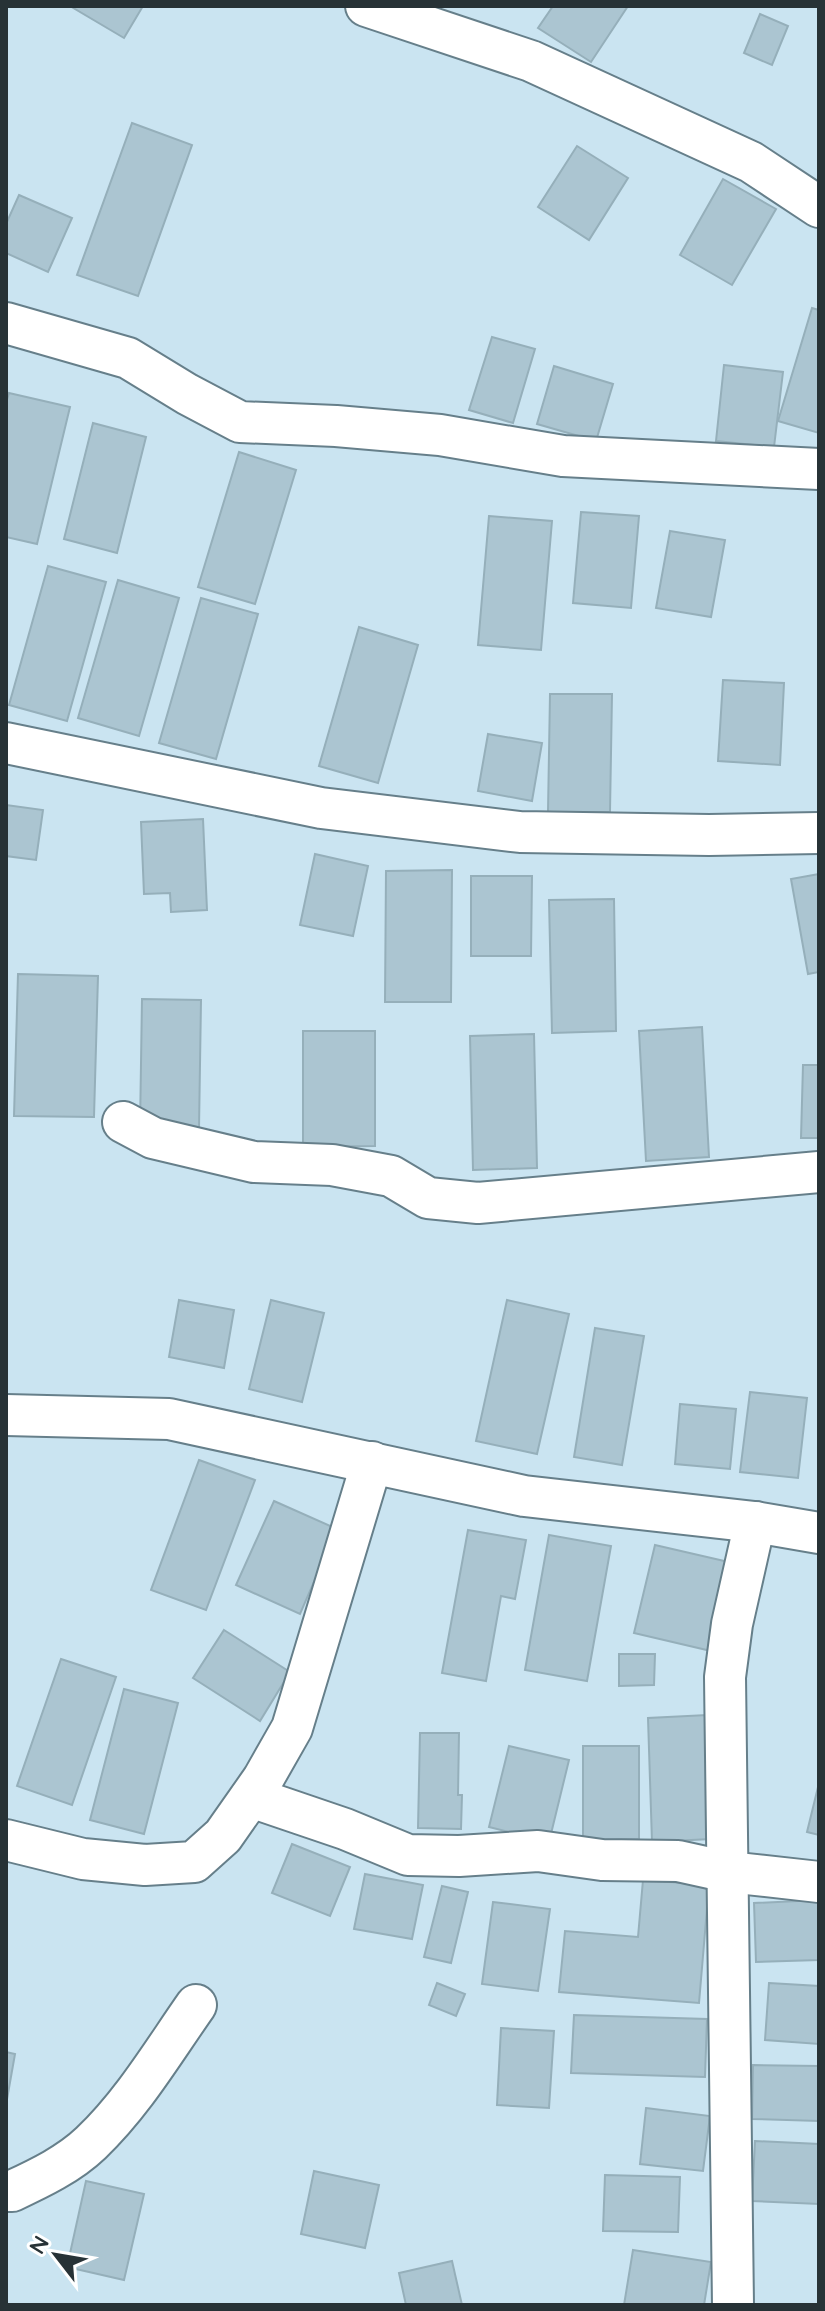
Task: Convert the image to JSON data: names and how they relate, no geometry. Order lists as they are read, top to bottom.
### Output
{
  "north": "top left"
}
